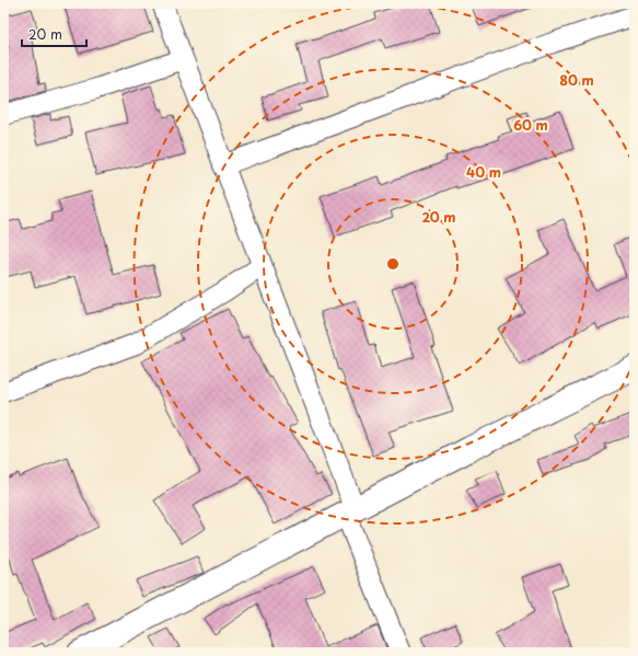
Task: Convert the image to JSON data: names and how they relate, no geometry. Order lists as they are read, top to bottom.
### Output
{
  "scale_bar": "20 m",
  "rings": [
    "80 m",
    "60 m",
    "40 m",
    "20 m"
  ]
}
